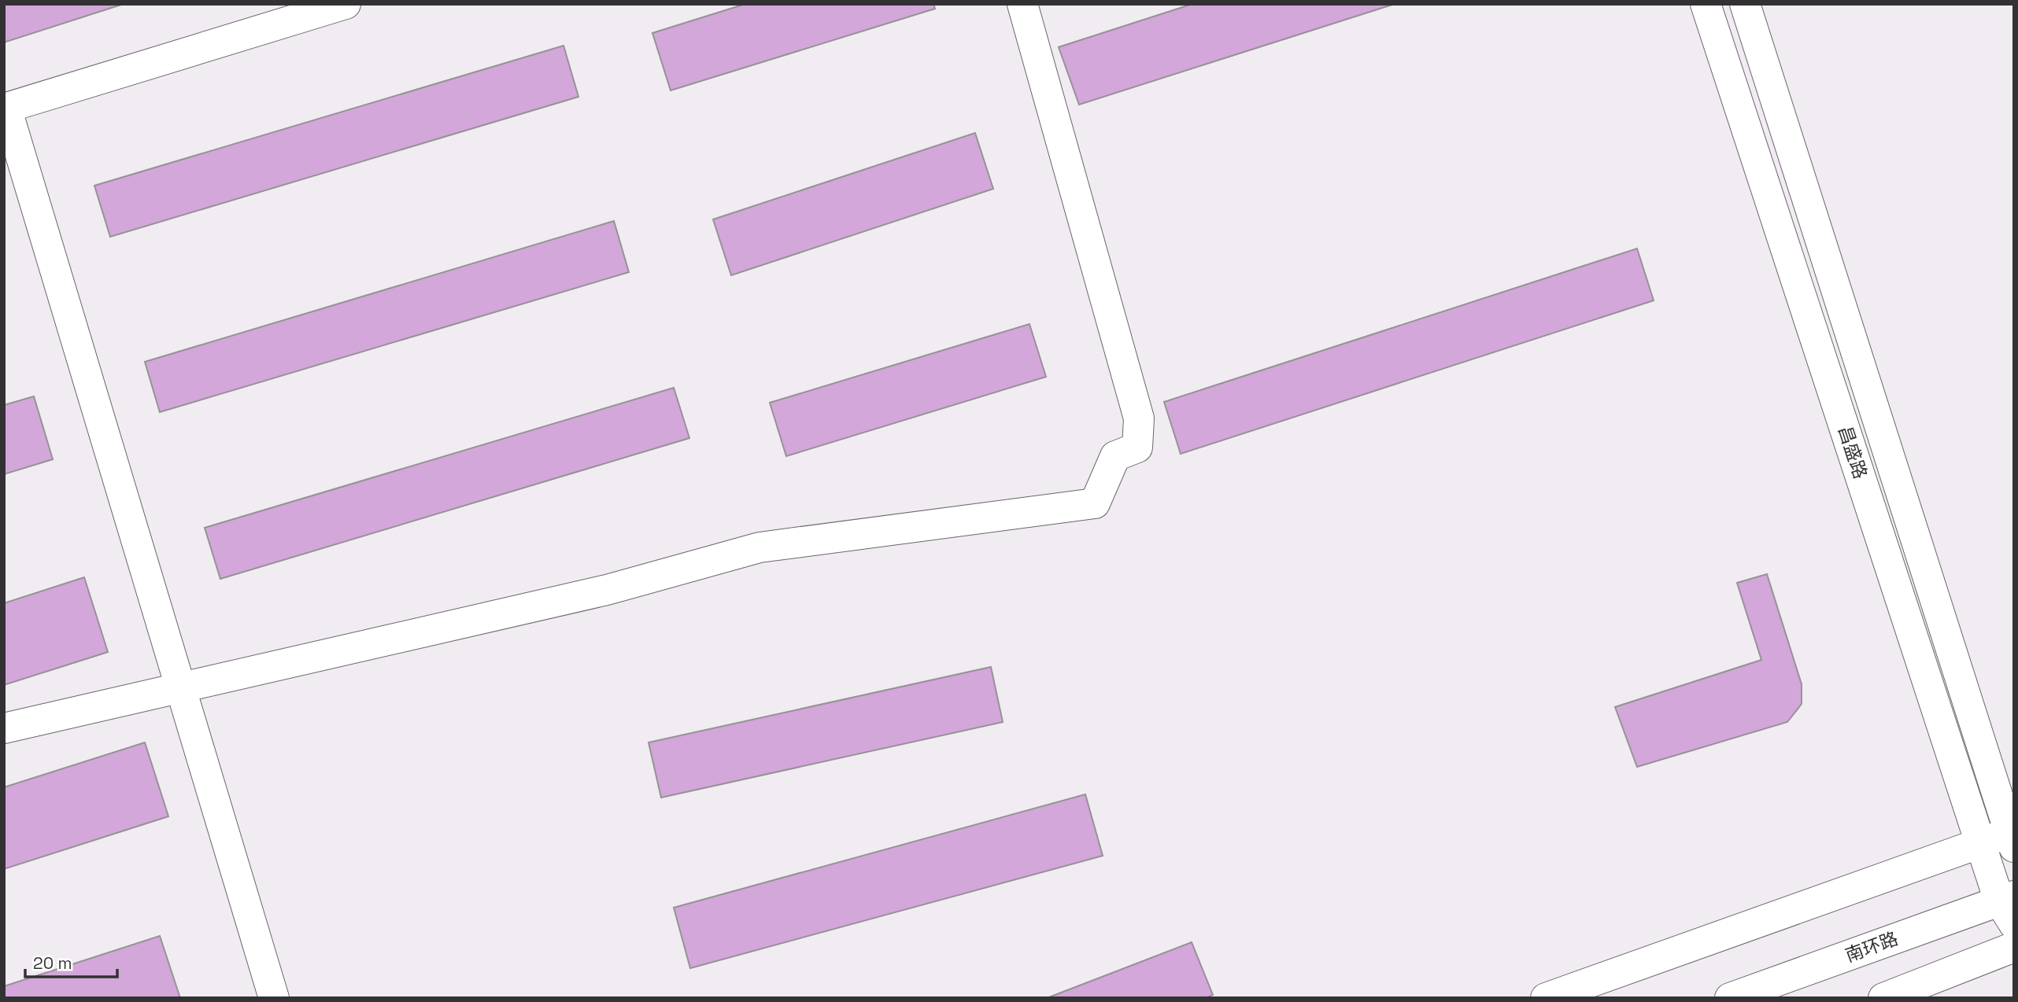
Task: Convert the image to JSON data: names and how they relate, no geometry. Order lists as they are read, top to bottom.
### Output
{
  "streets": {
    "street": ["昌盛路", "南环路"]
  },
  "crossings": [
    ["昌盛路", "南环路"]
  ],
  "scale_bar": "20 m"
}
